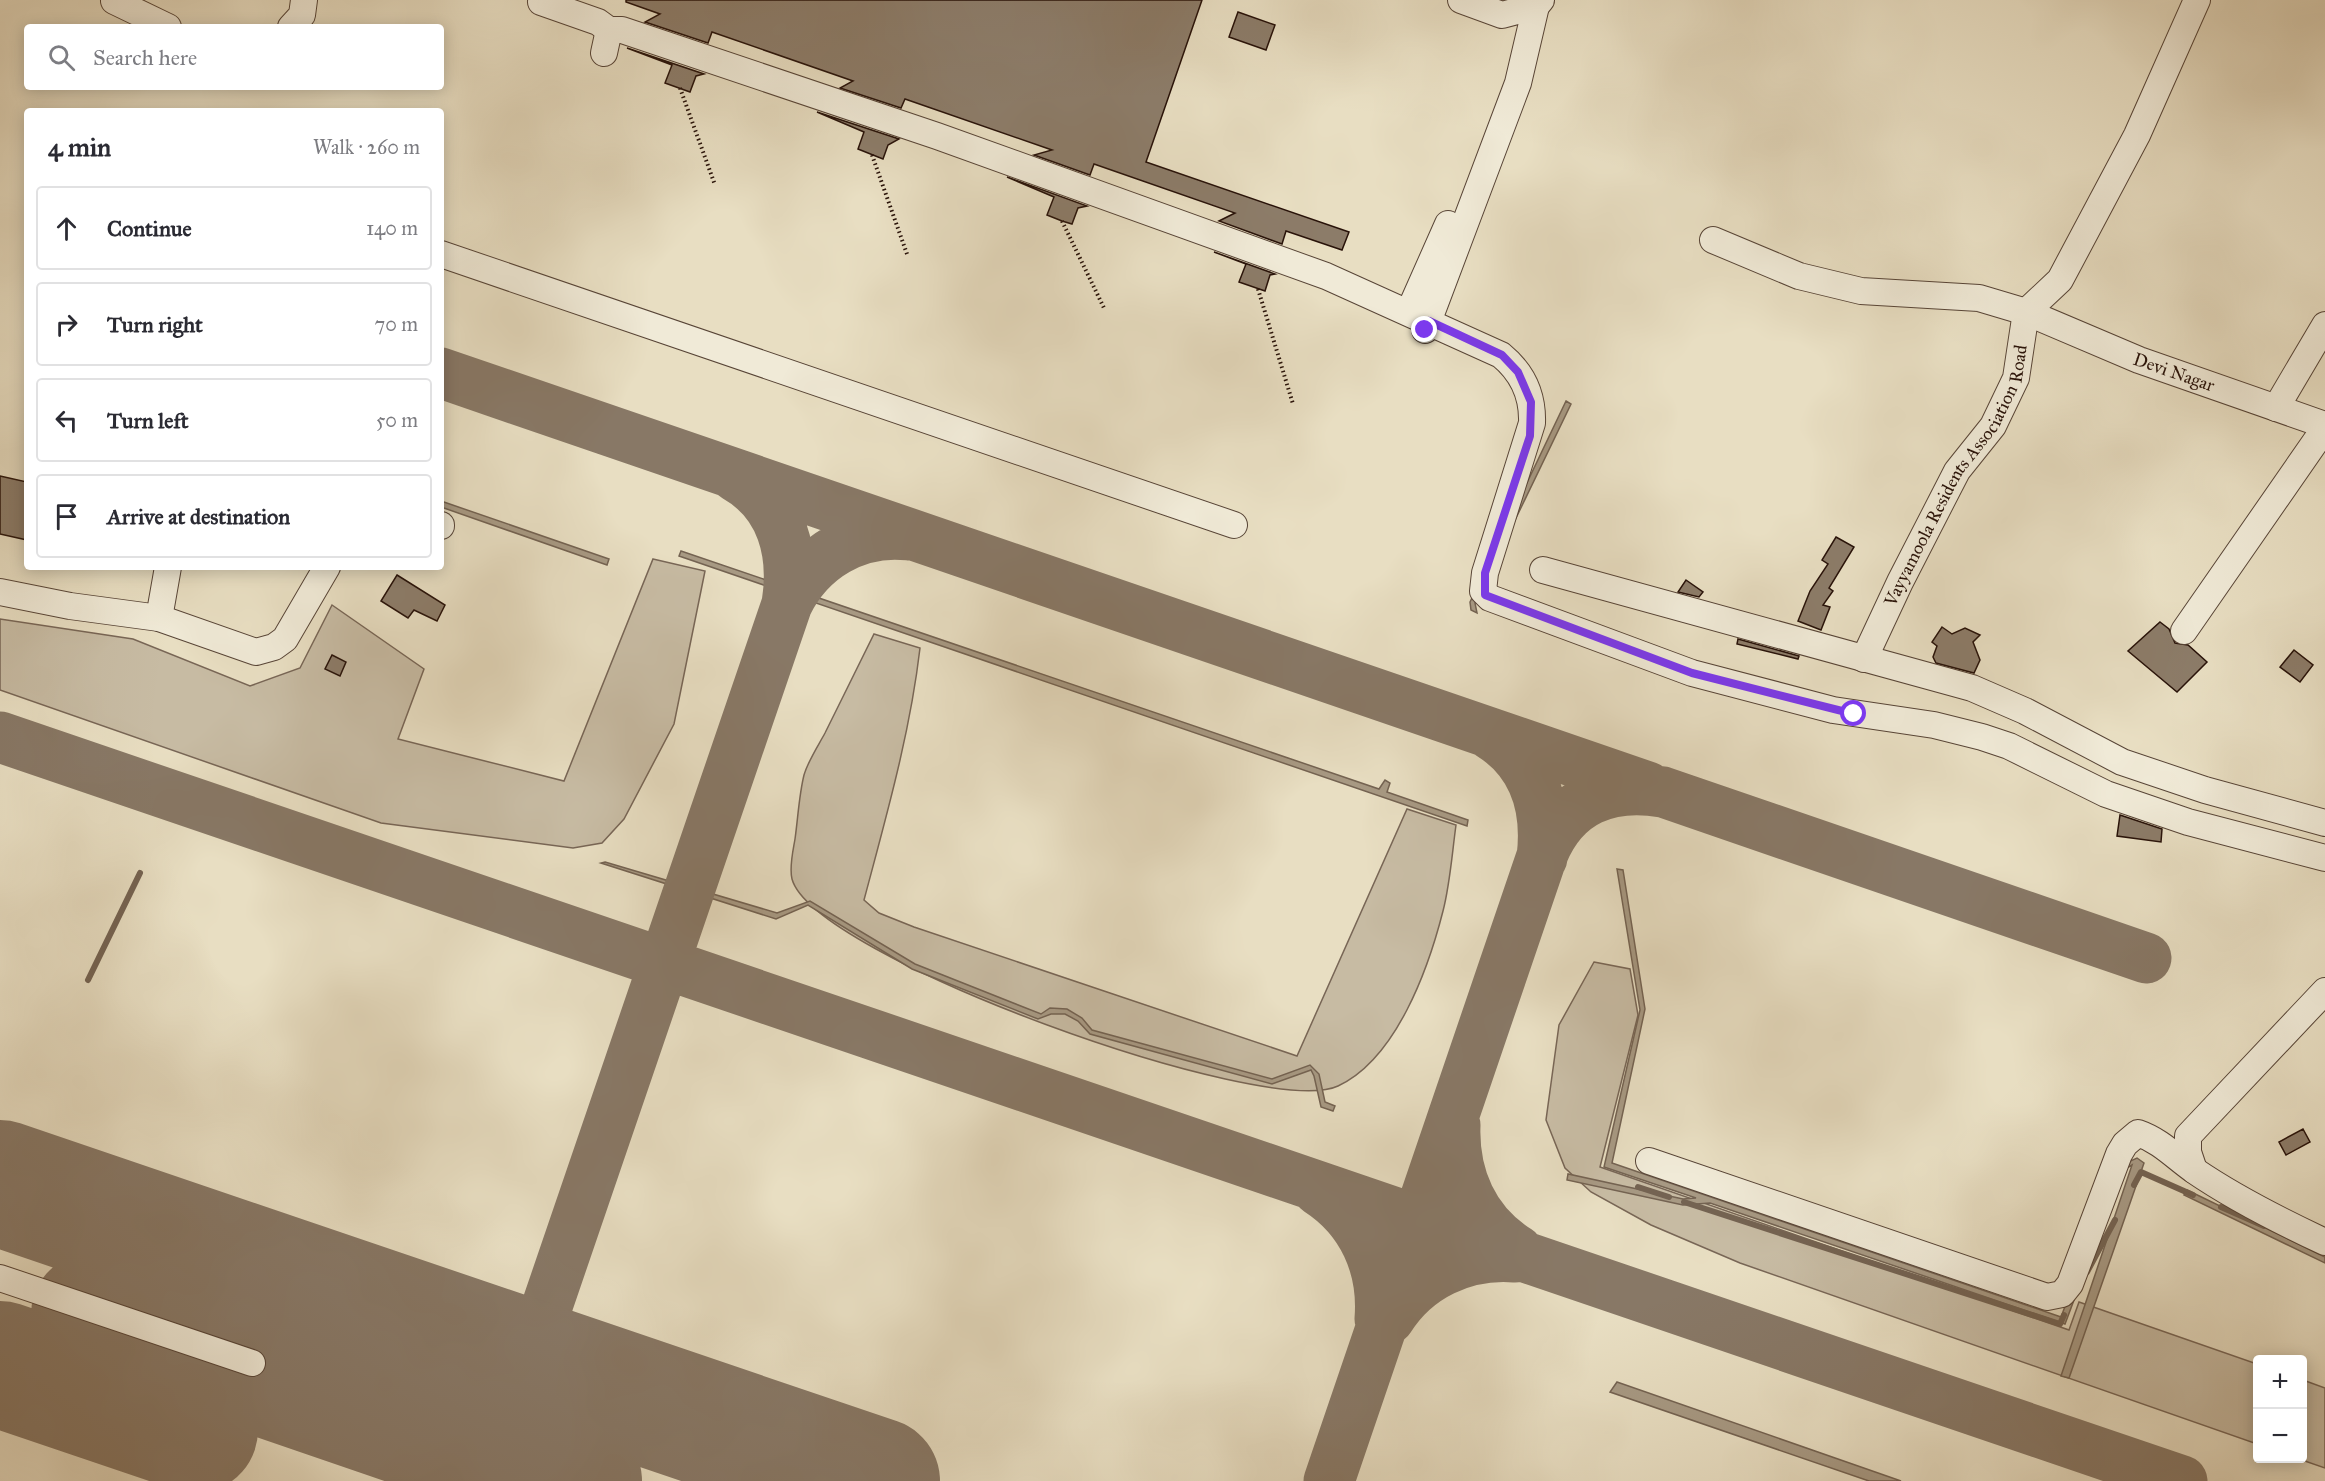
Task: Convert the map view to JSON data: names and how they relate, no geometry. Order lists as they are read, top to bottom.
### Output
{
  "streets": {
    "street": ["Devi Nagar", "Vayyamoola Residents Association Road"]
  },
  "crossings": [
    ["Devi Nagar", "Vayyamoola Residents Association Road"]
  ],
  "page": {
    "search": "Search here",
    "heading": ["4 min", "Walk · 260 m"],
    "list": [
      ["Continue", "140 m"],
      ["Turn right", "70 m"],
      ["Turn left", "50 m"],
      "Arrive at destination"
    ],
    "map_buttons": ["+", "−"]
  }
}
